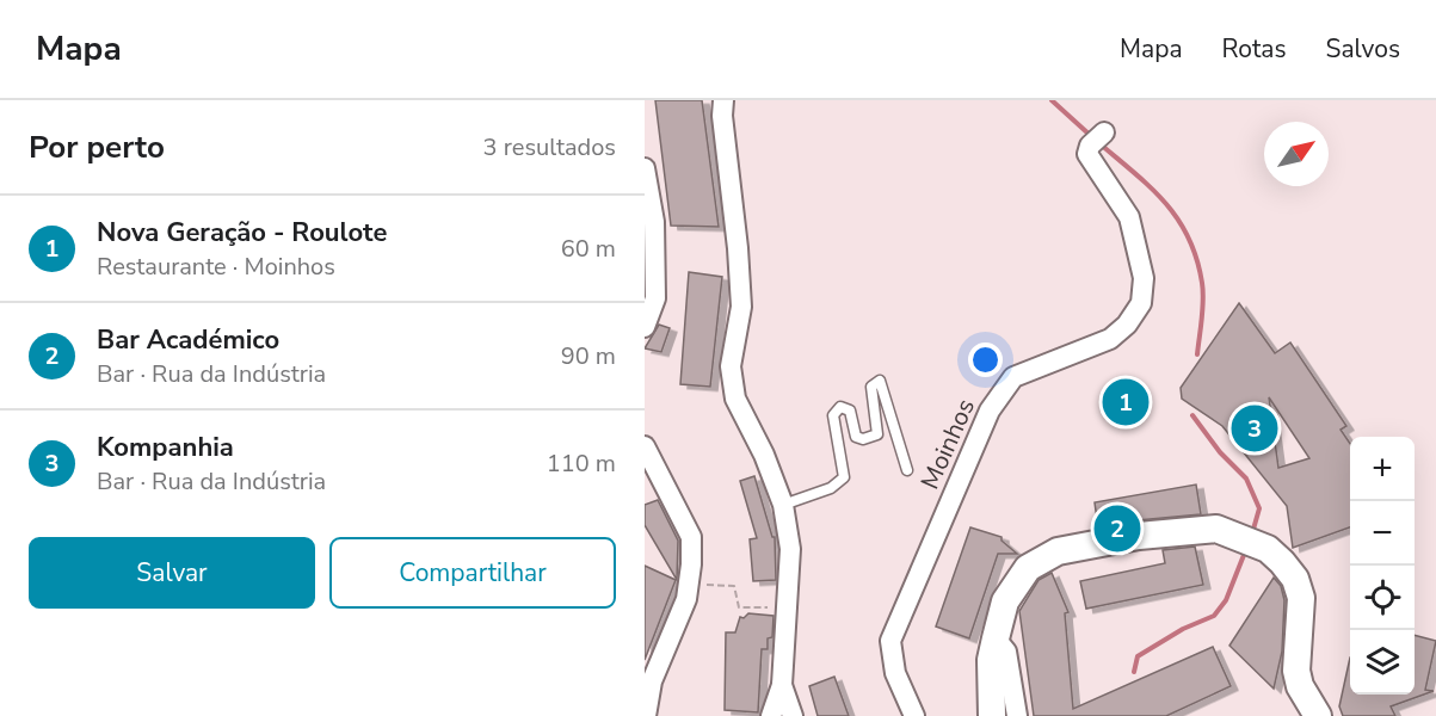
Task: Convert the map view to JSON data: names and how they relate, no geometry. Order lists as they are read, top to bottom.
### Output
{
  "streets": {
    "street": ["Moinhos"]
  },
  "north": "top right",
  "page": {
    "header": "Mapa",
    "nav": ["Mapa", "Rotas", "Salvos"],
    "heading": ["Por perto", "3 resultados"],
    "list": [
      {
        "mark": "1",
        "name": "Nova Geração - Roulote",
        "note": "Restaurante · Moinhos",
        "value": "60 m"
      },
      {
        "mark": "2",
        "name": "Bar Académico",
        "note": "Bar · Rua da Indústria",
        "value": "90 m"
      },
      {
        "mark": "3",
        "name": "Kompanhia",
        "note": "Bar · Rua da Indústria",
        "value": "110 m"
      }
    ],
    "pins": ["1", "3", "2"],
    "map_buttons": ["+", "−"],
    "buttons": ["Salvar", "Compartilhar"]
  }
}
